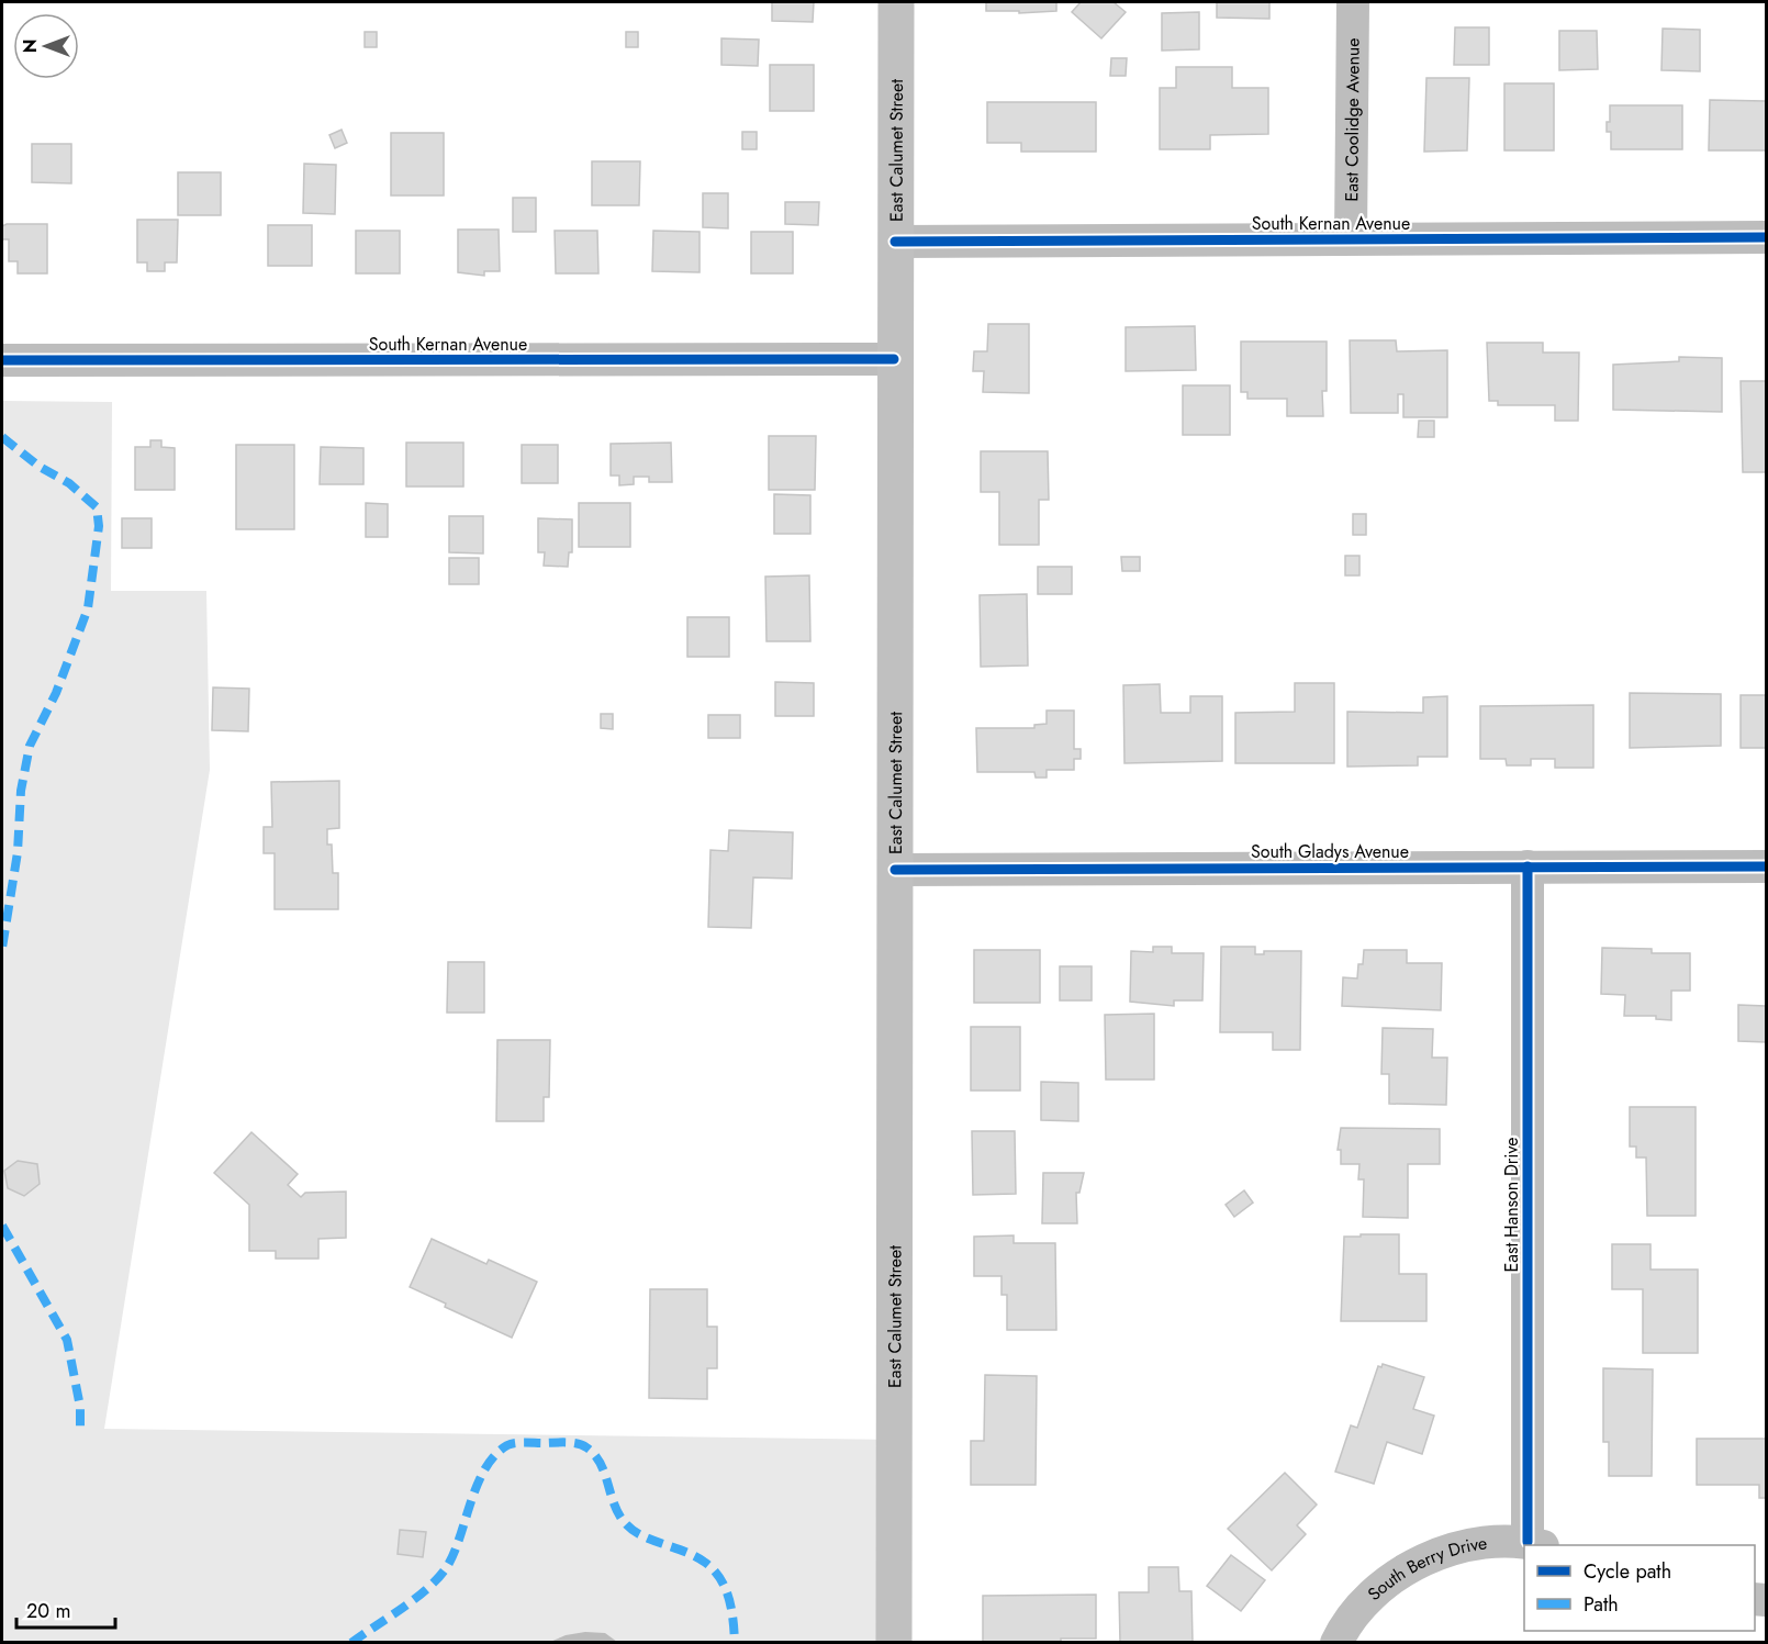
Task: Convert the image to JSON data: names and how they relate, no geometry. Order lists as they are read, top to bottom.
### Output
{
  "streets": {
    "main road": ["East Calumet Street"],
    "street": [
      "East Coolidge Avenue",
      "South Kernan Avenue",
      "South Gladys Avenue",
      "East Hanson Drive",
      "South Berry Drive"
    ]
  },
  "crossings": [
    ["East Coolidge Avenue", "South Kernan Avenue"],
    ["East Calumet Street", "South Kernan Avenue"],
    ["East Calumet Street", "South Gladys Avenue"],
    ["South Gladys Avenue", "East Hanson Drive"],
    ["East Hanson Drive", "South Berry Drive"]
  ],
  "legend": ["Cycle path", "Path"],
  "scale_bar": "20 m",
  "north": "left"
}
